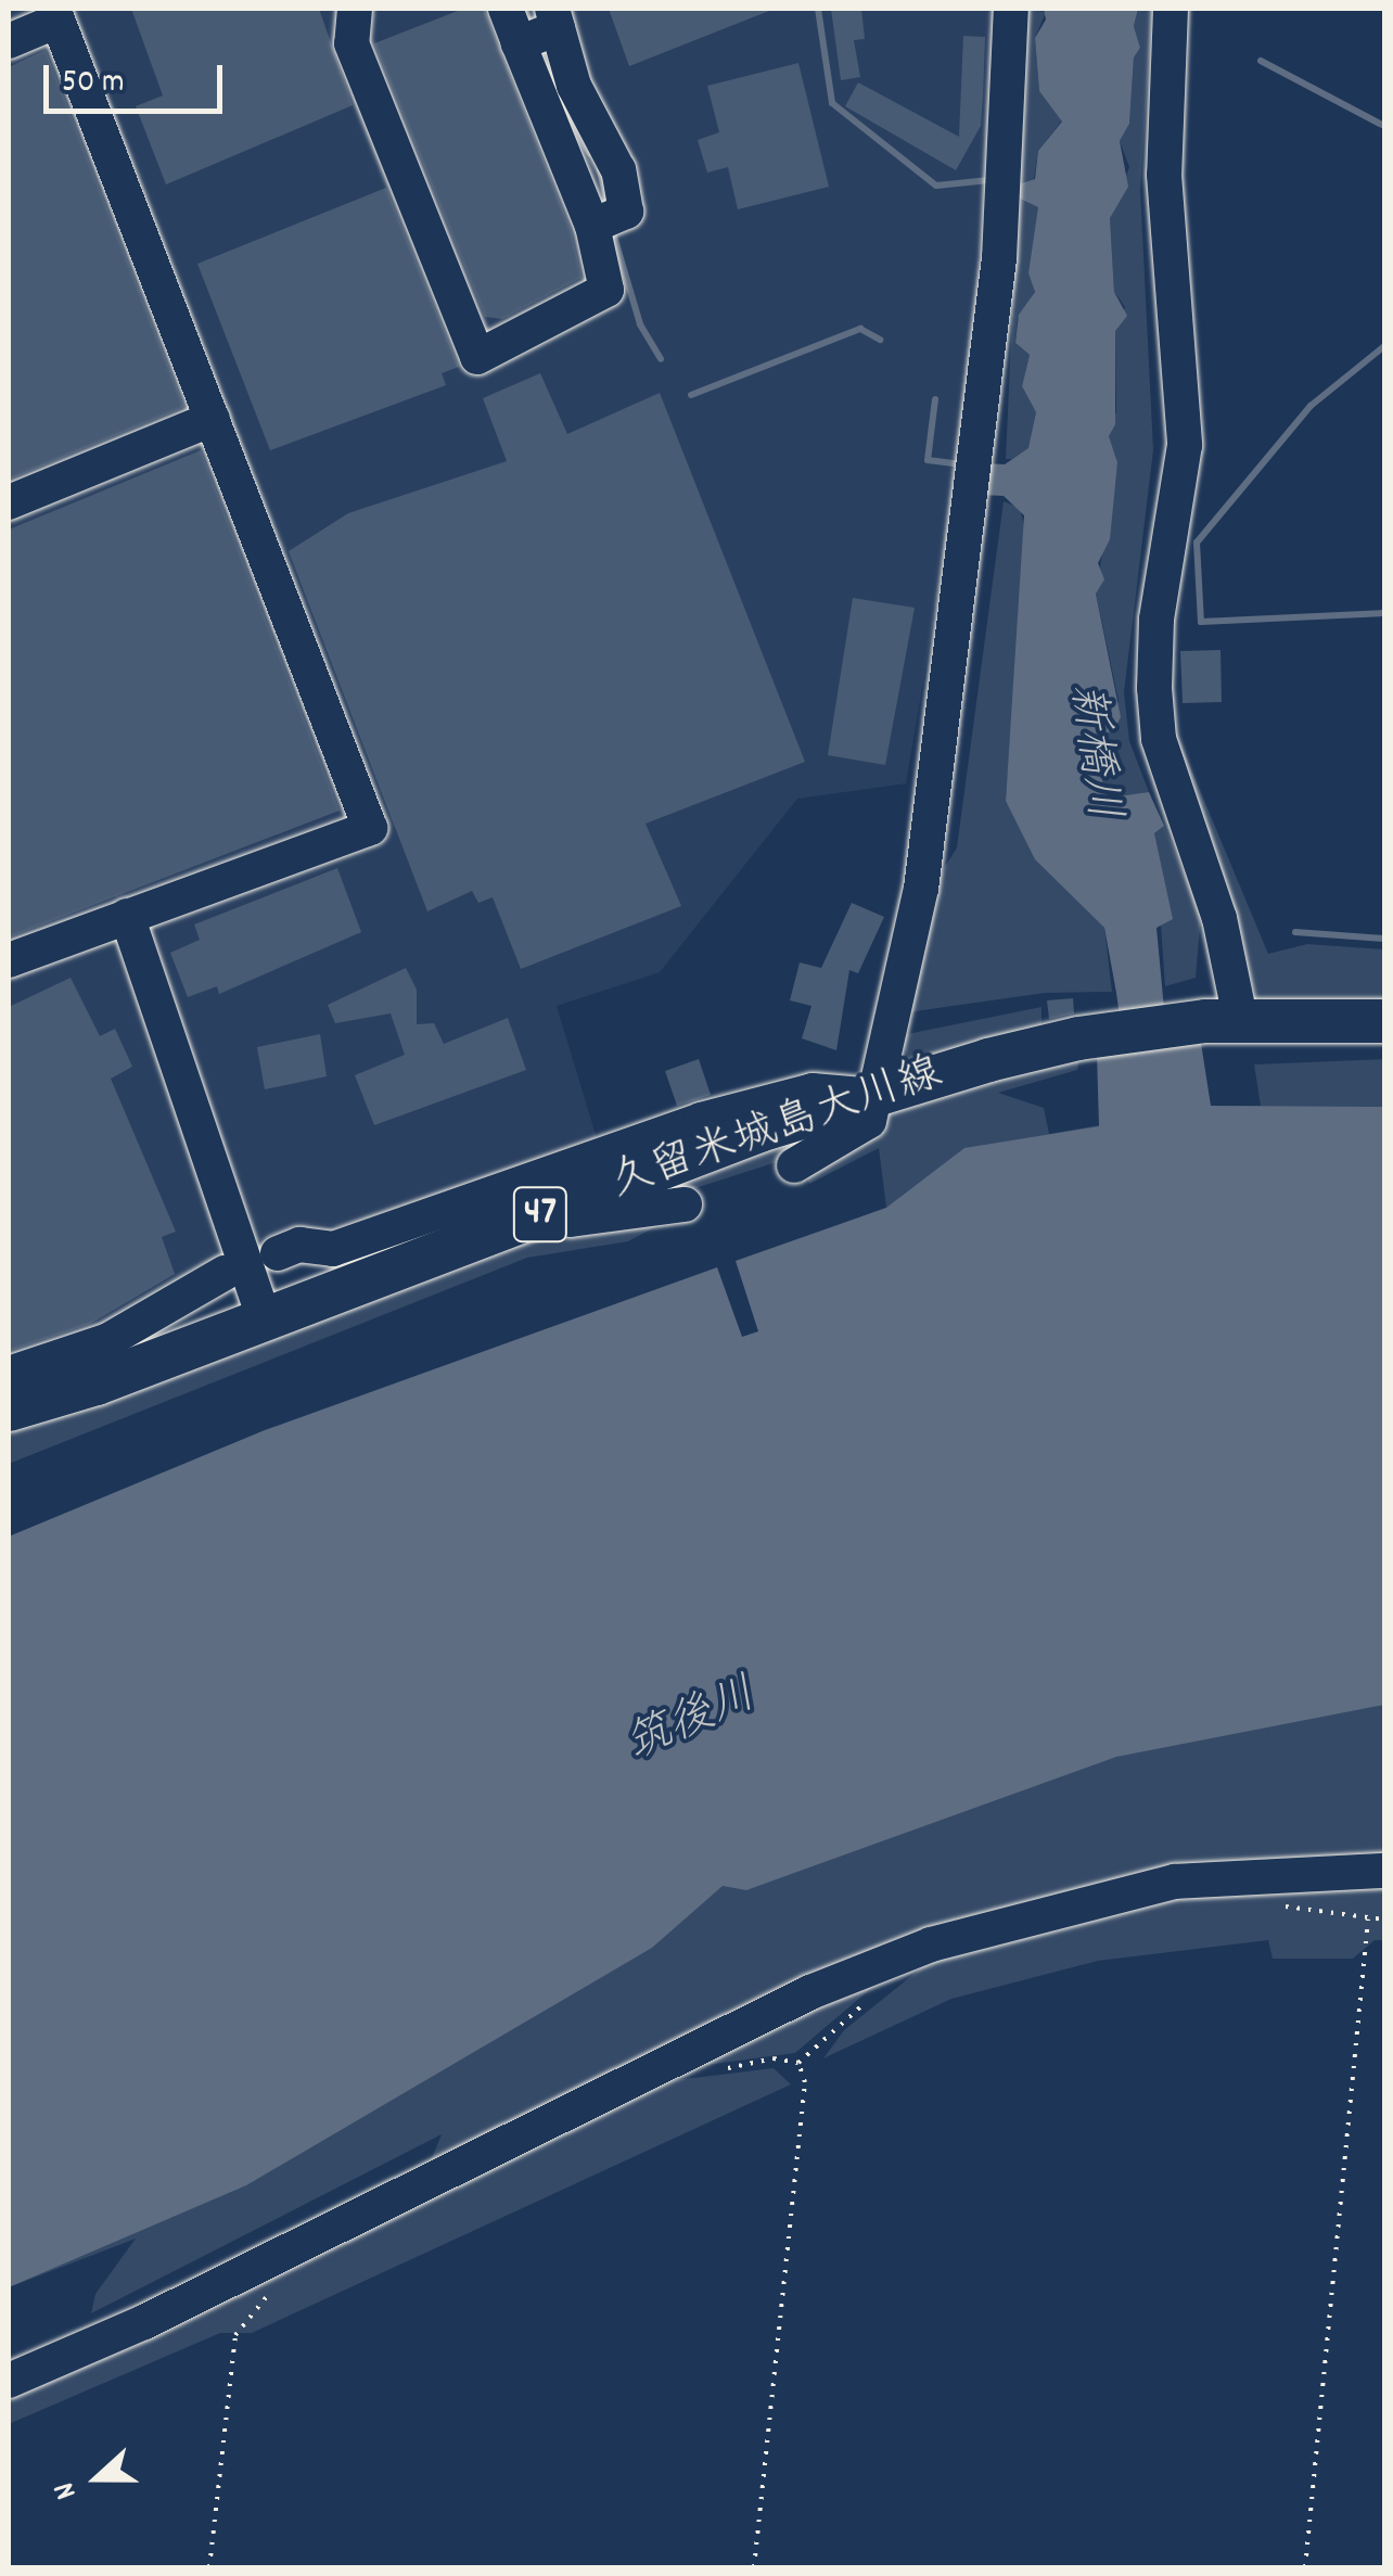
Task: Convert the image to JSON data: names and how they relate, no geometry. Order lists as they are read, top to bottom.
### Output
{
  "streets": {
    "main road": ["久留米城島大川線", "47"]
  },
  "water": ["新橋川", "筑後川"],
  "scale_bar": "50 m",
  "north": "left"
}
